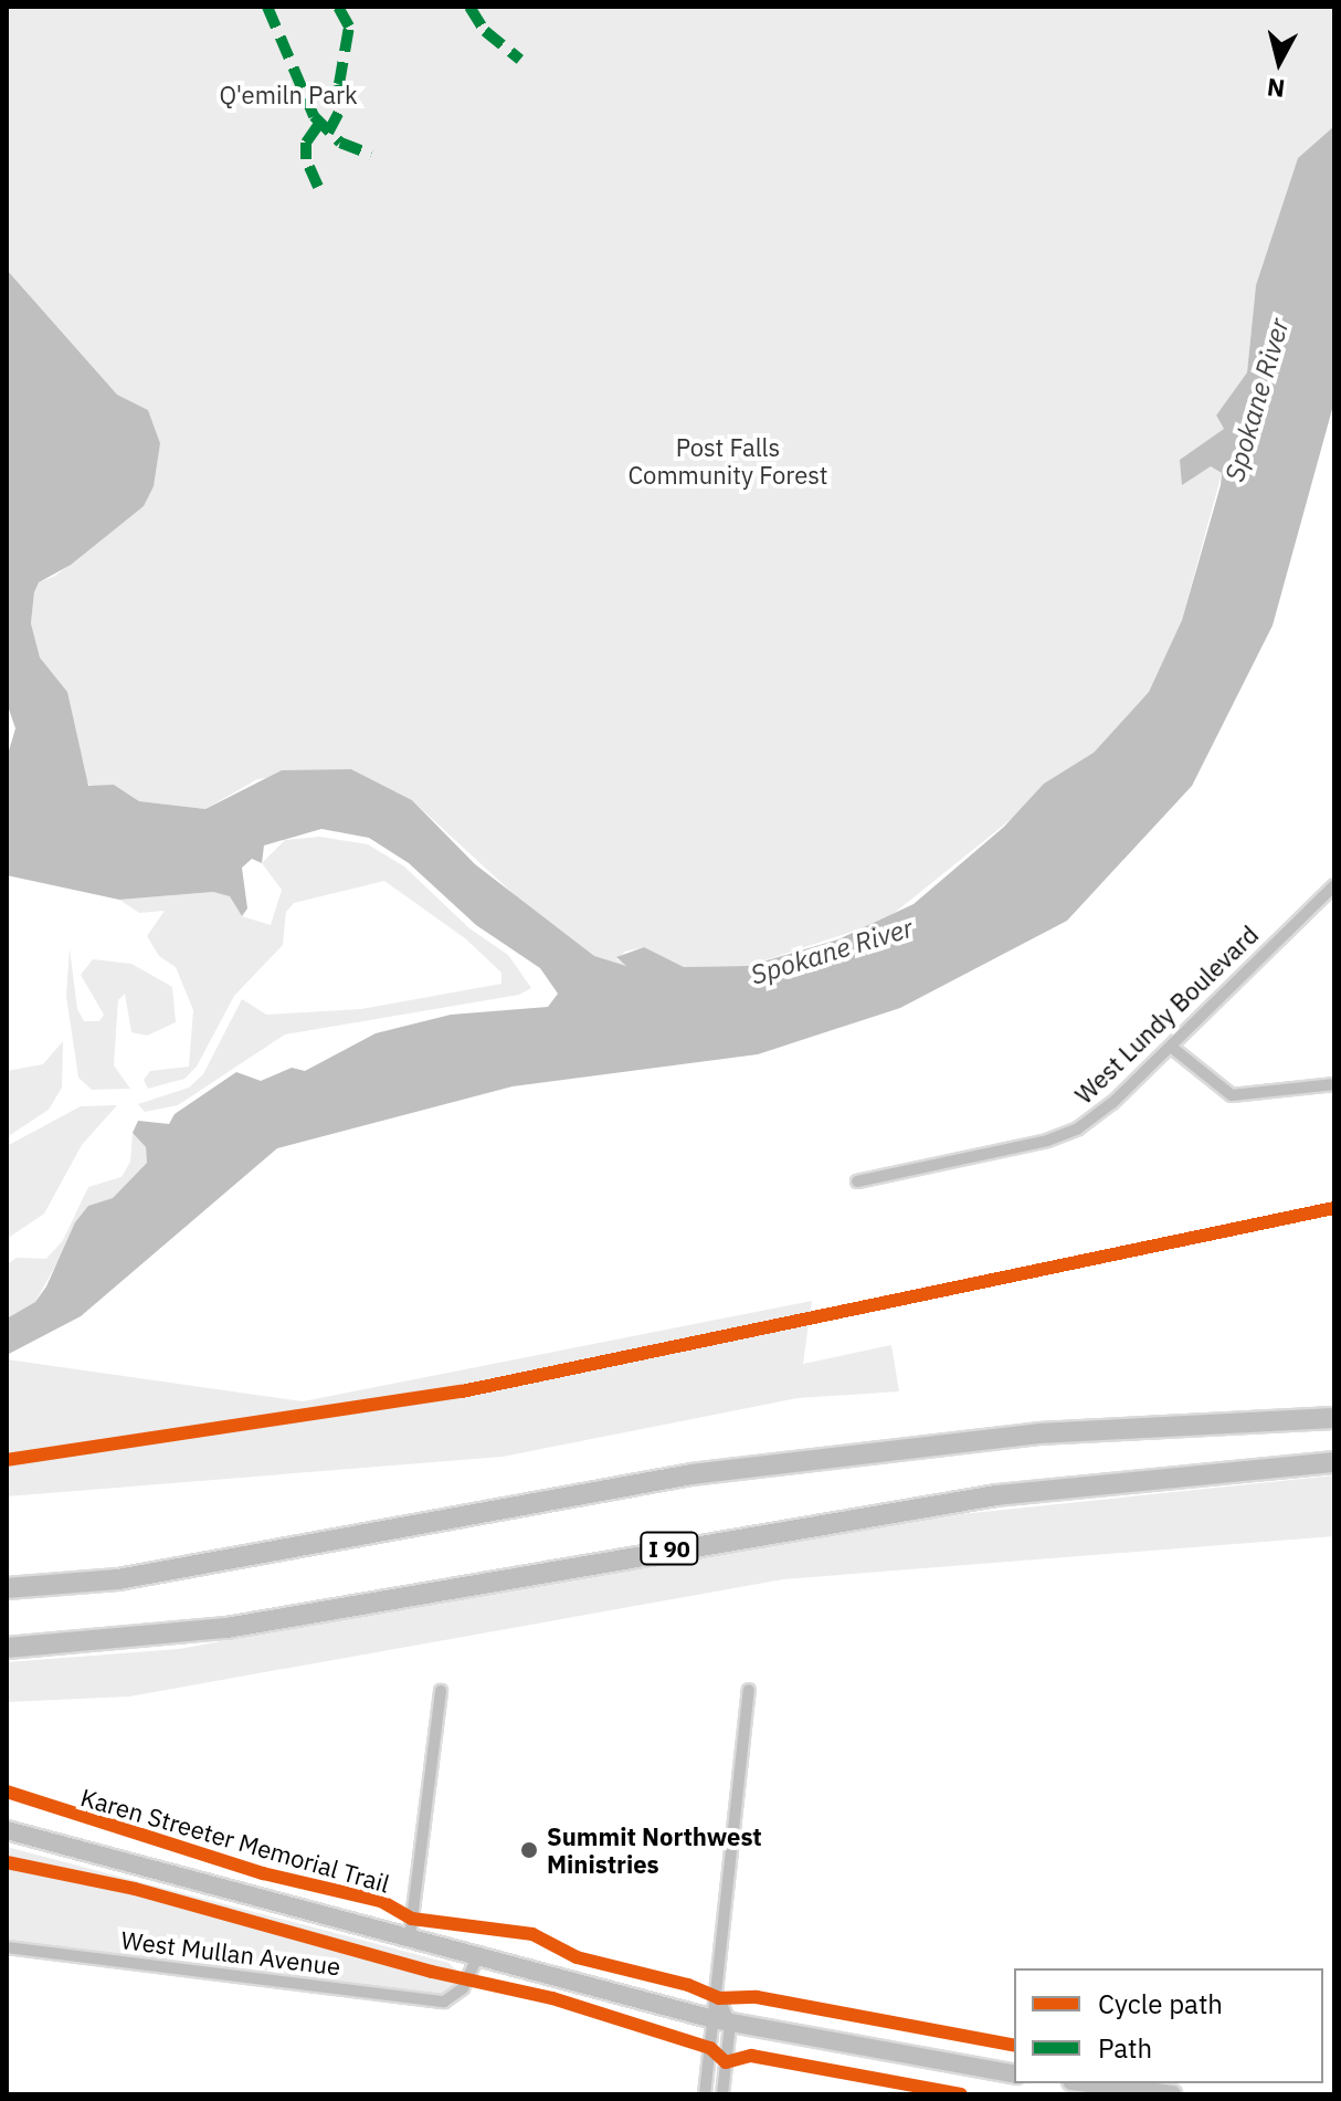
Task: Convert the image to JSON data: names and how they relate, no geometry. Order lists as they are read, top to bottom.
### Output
{
  "streets": {
    "highway": ["I 90"],
    "street": ["West Lundy Boulevard", "West Mullan Avenue"],
    "cycle path": ["Karen Streeter Memorial Trail"]
  },
  "water": ["Spokane River"],
  "parks": ["Q'emiln Park", "Post Falls Community Forest"],
  "places": ["Summit Northwest Ministries"],
  "legend": ["Cycle path", "Path"],
  "north": "bottom"
}
